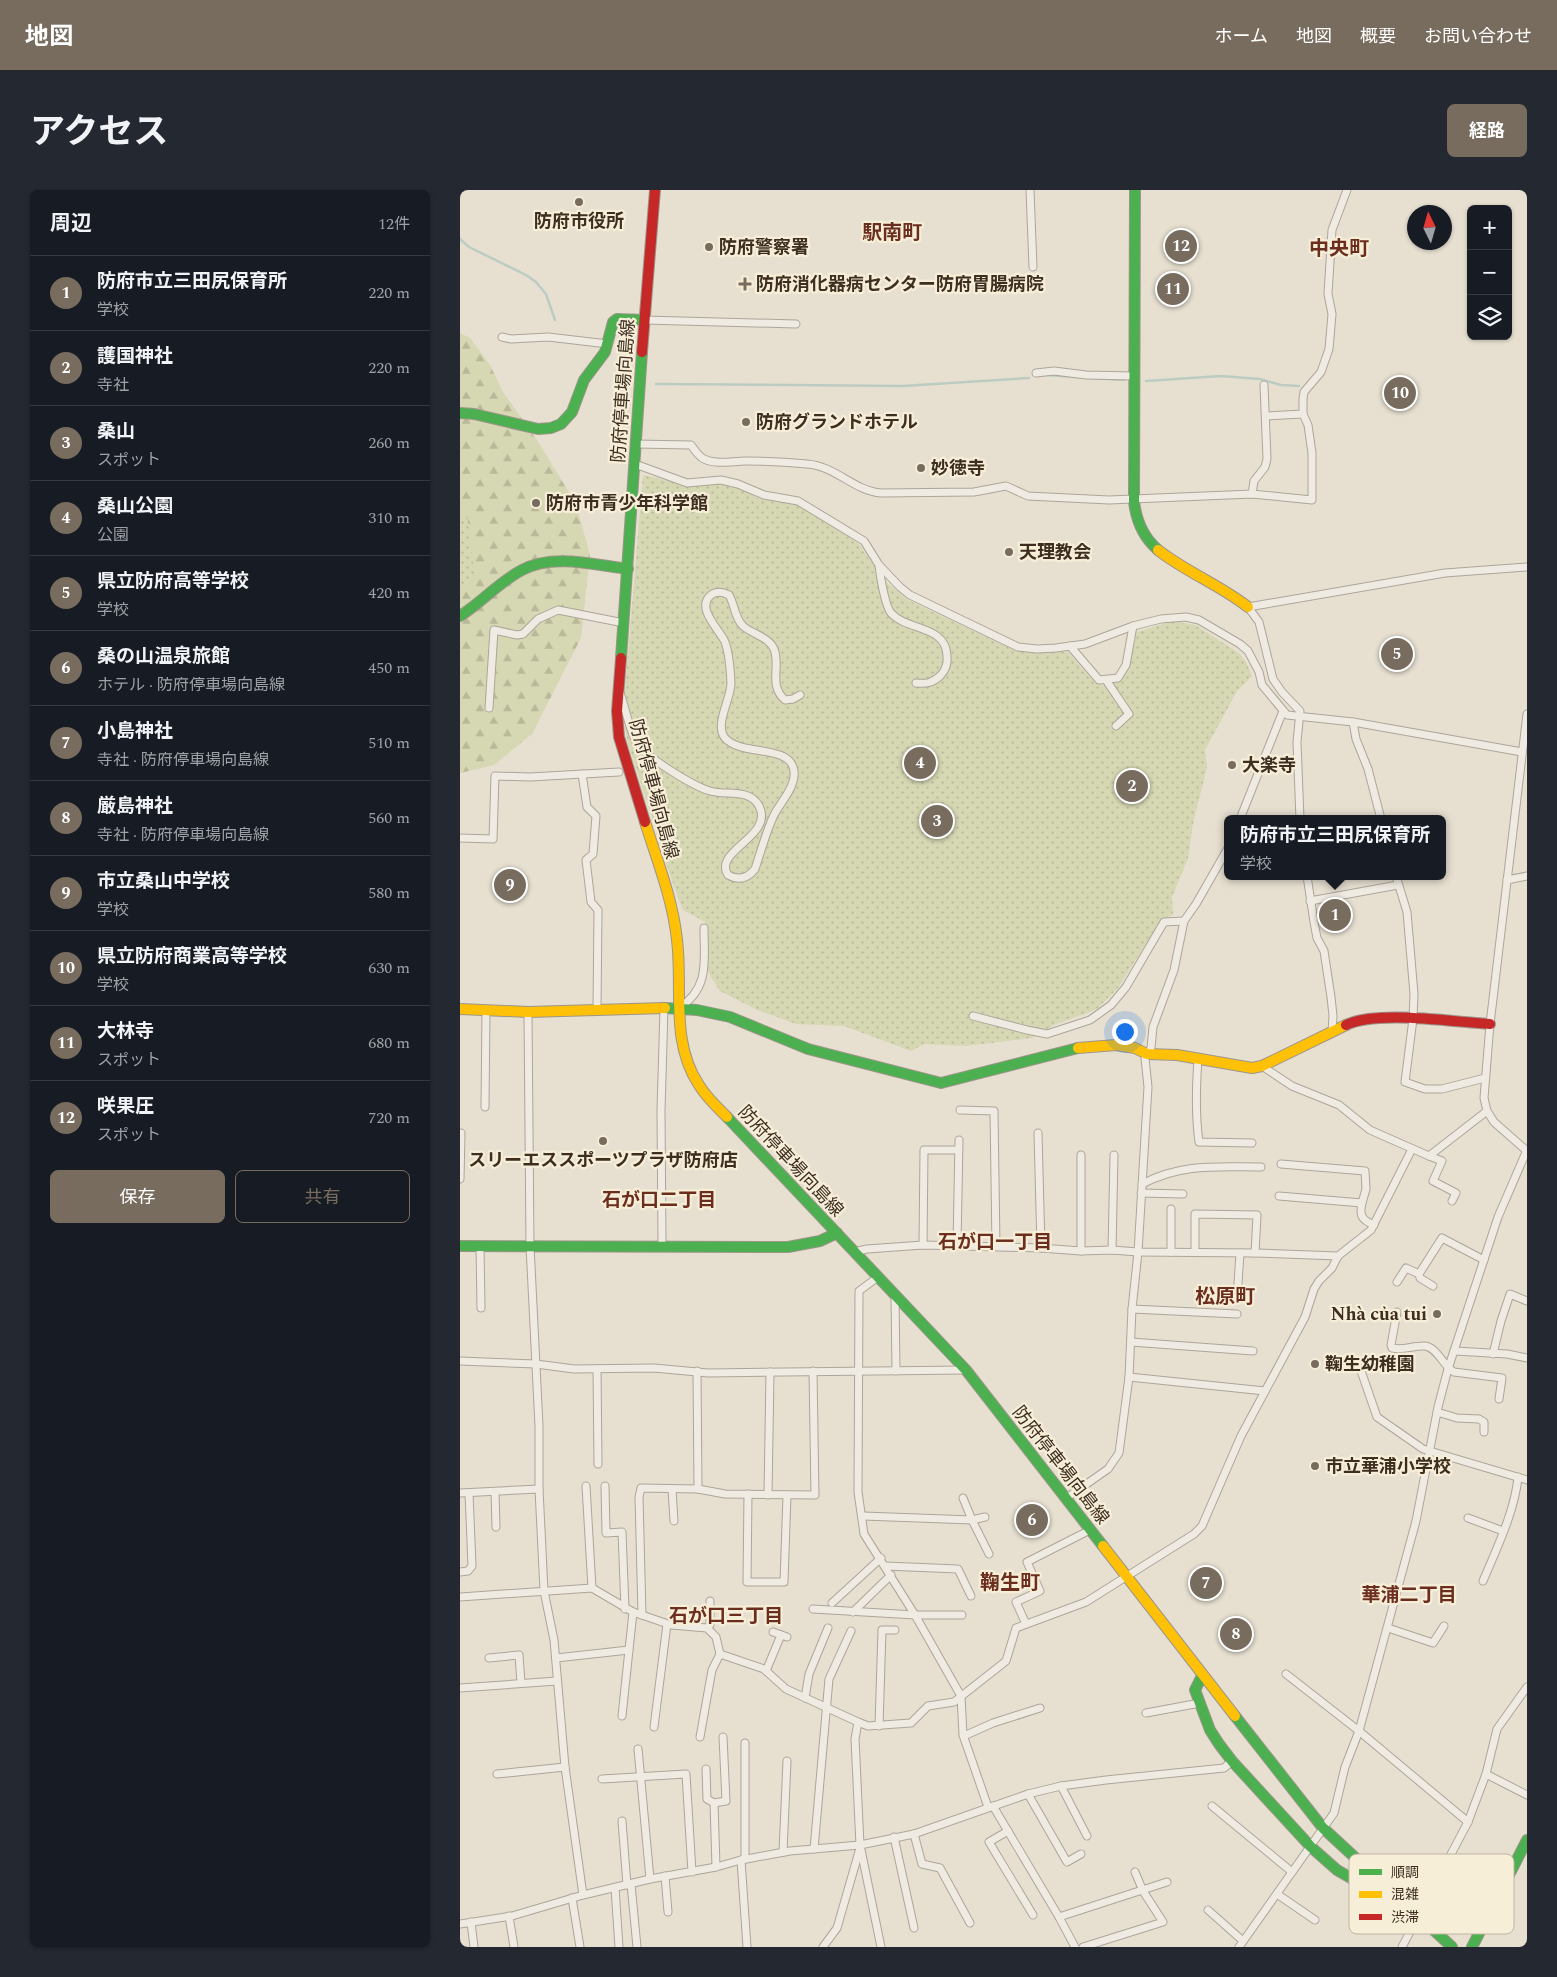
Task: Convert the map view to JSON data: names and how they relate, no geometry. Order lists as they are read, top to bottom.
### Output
{
  "streets": {
    "street": ["防府停車場向島線"]
  },
  "districts": [
    "駅南町",
    "中央町",
    "石が口二丁目",
    "石が口一丁目",
    "松原町",
    "鞠生町",
    "華浦二丁目",
    "石が口三丁目"
  ],
  "places": {
    "other": [
      "防府市役所",
      "防府警察署",
      "防府グランドホテル",
      "妙徳寺",
      "防府市青少年科学館",
      "天理教会",
      "大楽寺",
      "スリーエススポーツプラザ防府店",
      "Nhà của tui",
      "鞠生幼稚園",
      "市立華浦小学校"
    ],
    "health": ["防府消化器病センター防府胃腸病院"]
  },
  "legend": ["順調", "混雑", "渋滞"],
  "north": "top",
  "page": {
    "header": "地図",
    "nav": [
      "ホーム",
      "地図",
      "概要",
      "お問い合わせ"
    ],
    "title": "アクセス",
    "buttons": [
      "経路",
      ["保存", "共有"]
    ],
    "heading": ["周辺", "12件"],
    "map_buttons": ["+", "−"],
    "pins": [
      "12",
      "11",
      "10",
      "5",
      "4",
      "2",
      "3",
      "9",
      "1",
      "6",
      "7",
      "8"
    ],
    "list": [
      {
        "mark": "1",
        "name": "防府市立三田尻保育所",
        "note": "学校",
        "value": "220 m"
      },
      {
        "mark": "2",
        "name": "護国神社",
        "note": "寺社",
        "value": "220 m"
      },
      {
        "mark": "3",
        "name": "桑山",
        "note": "スポット",
        "value": "260 m"
      },
      {
        "mark": "4",
        "name": "桑山公園",
        "note": "公園",
        "value": "310 m"
      },
      {
        "mark": "5",
        "name": "県立防府高等学校",
        "note": "学校",
        "value": "420 m"
      },
      {
        "mark": "6",
        "name": "桑の山温泉旅館",
        "note": "ホテル · 防府停車場向島線",
        "value": "450 m"
      },
      {
        "mark": "7",
        "name": "小島神社",
        "note": "寺社 · 防府停車場向島線",
        "value": "510 m"
      },
      {
        "mark": "8",
        "name": "厳島神社",
        "note": "寺社 · 防府停車場向島線",
        "value": "560 m"
      },
      {
        "mark": "9",
        "name": "市立桑山中学校",
        "note": "学校",
        "value": "580 m"
      },
      {
        "mark": "10",
        "name": "県立防府商業高等学校",
        "note": "学校",
        "value": "630 m"
      },
      {
        "mark": "11",
        "name": "大林寺",
        "note": "スポット",
        "value": "680 m"
      },
      {
        "mark": "12",
        "name": "咲果圧",
        "note": "スポット",
        "value": "720 m"
      }
    ],
    "popup": ["防府市立三田尻保育所", "学校"]
  }
}
